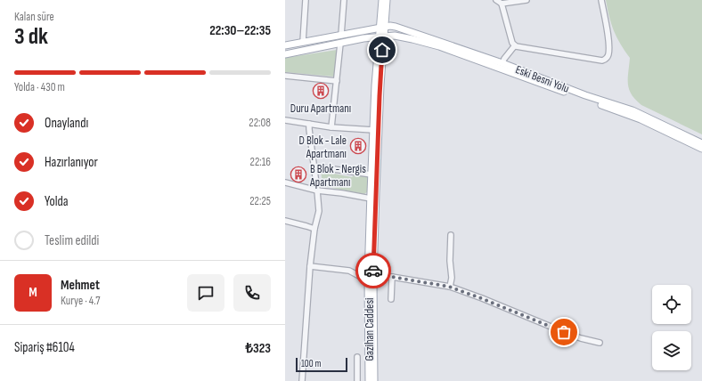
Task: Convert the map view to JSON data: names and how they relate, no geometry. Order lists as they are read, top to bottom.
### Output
{
  "streets": {
    "main road": ["Eski Besni Yolu", "Gazihan Caddesi"]
  },
  "crossings": [
    ["Eski Besni Yolu", "Gazihan Caddesi"]
  ],
  "places": {
    "building": ["Duru Apartmanı", "D Blok - Lale Apartmanı", "B Blok - Nergis Apartmanı"]
  },
  "scale_bar": "100 m",
  "page": {
    "heading": ["3 dk", "Kalan süre", "22:30–22:35"],
    "panel": [
      "Mehmet",
      "Kurye · 4.7",
      "Sipariş #6104",
      "₺323"
    ],
    "bar": "Yolda · 430 m",
    "list": [
      ["Onaylandı", "22:08"],
      ["Hazırlanıyor", "22:16"],
      ["Yolda", "22:25"],
      "Teslim edildi"
    ],
    "round": "M",
    "scale": "100 m"
  }
}
